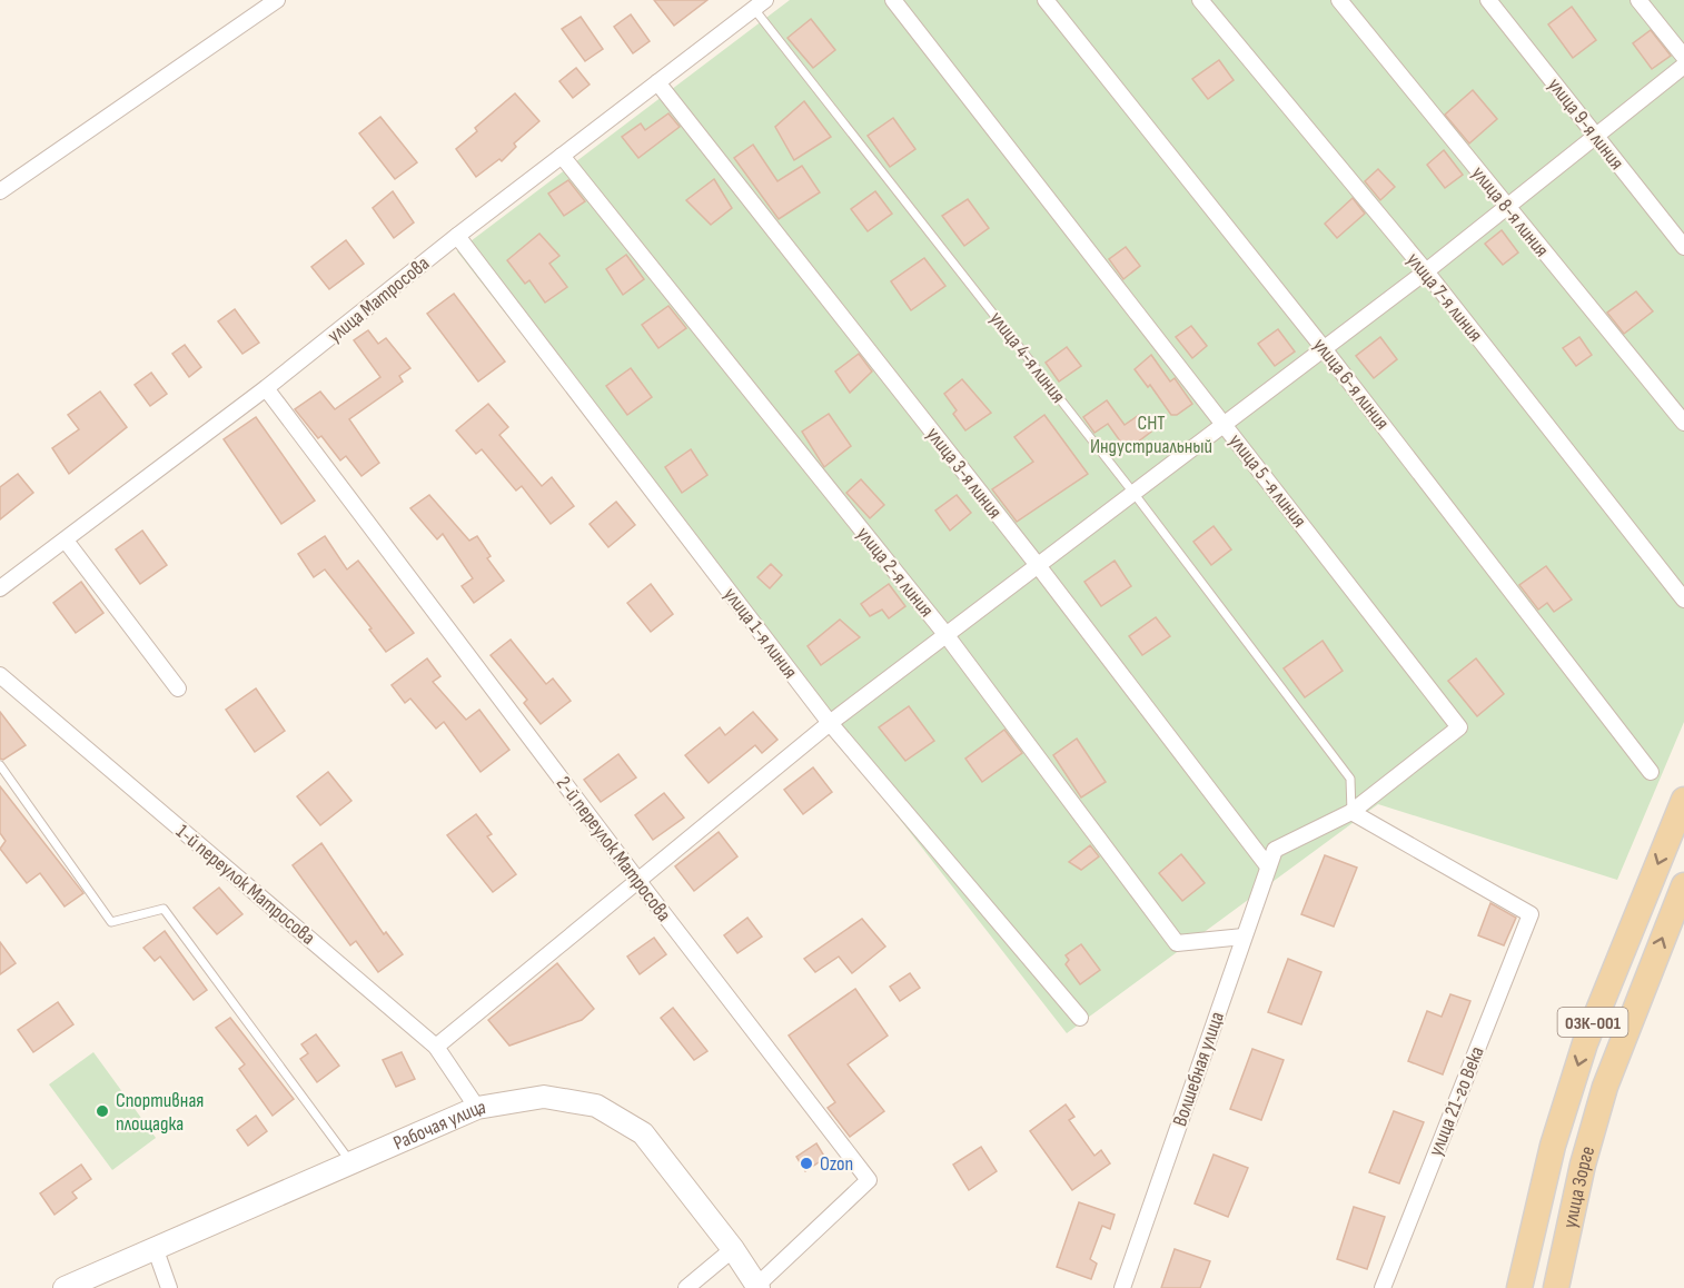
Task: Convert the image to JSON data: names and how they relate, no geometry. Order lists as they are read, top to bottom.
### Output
{
  "streets": {
    "main road": ["03К-001", "Рабочая улица", "улица Зорге"],
    "street": [
      "улица 9-я линия",
      "улица 8-я линия",
      "улица 7-я линия",
      "улица Матросова",
      "улица 6-я линия",
      "улица 3-я линия",
      "улица 5 -я линия",
      "улица 2-я линия",
      "улица 1-я линия",
      "2-й переулок Матросова",
      "1-й переулок Матросова",
      "Волшебная улица",
      "улица 21-го Века"
    ],
    "lane": ["улица 4-я линия"]
  },
  "crossings": [
    ["улица Матросова", "улица 4-я линия"],
    ["улица Матросова", "улица 3-я линия"],
    ["улица Матросова", "улица 2-я линия"],
    ["улица Матросова", "улица 1-я линия"],
    ["улица Матросова", "2-й переулок Матросова"],
    ["улица 4-я линия", "улица 5 -я линия"],
    ["улица 4-я линия", "Волшебная улица"],
    ["улица 4-я линия", "улица 21-го Века"],
    ["улица 3-я линия", "Волшебная улица"],
    ["улица 5 -я линия", "Волшебная улица"],
    ["улица 5 -я линия", "улица 21-го Века"],
    ["улица 2-я линия", "Волшебная улица"],
    ["2-й переулок Матросова", "Рабочая улица"],
    ["1-й переулок Матросова", "Рабочая улица"],
    ["Волшебная улица", "улица 21-го Века"]
  ],
  "parks": ["СНТ Индустриальный"],
  "places": ["Спортивная площадка", "Ozon"]
}
